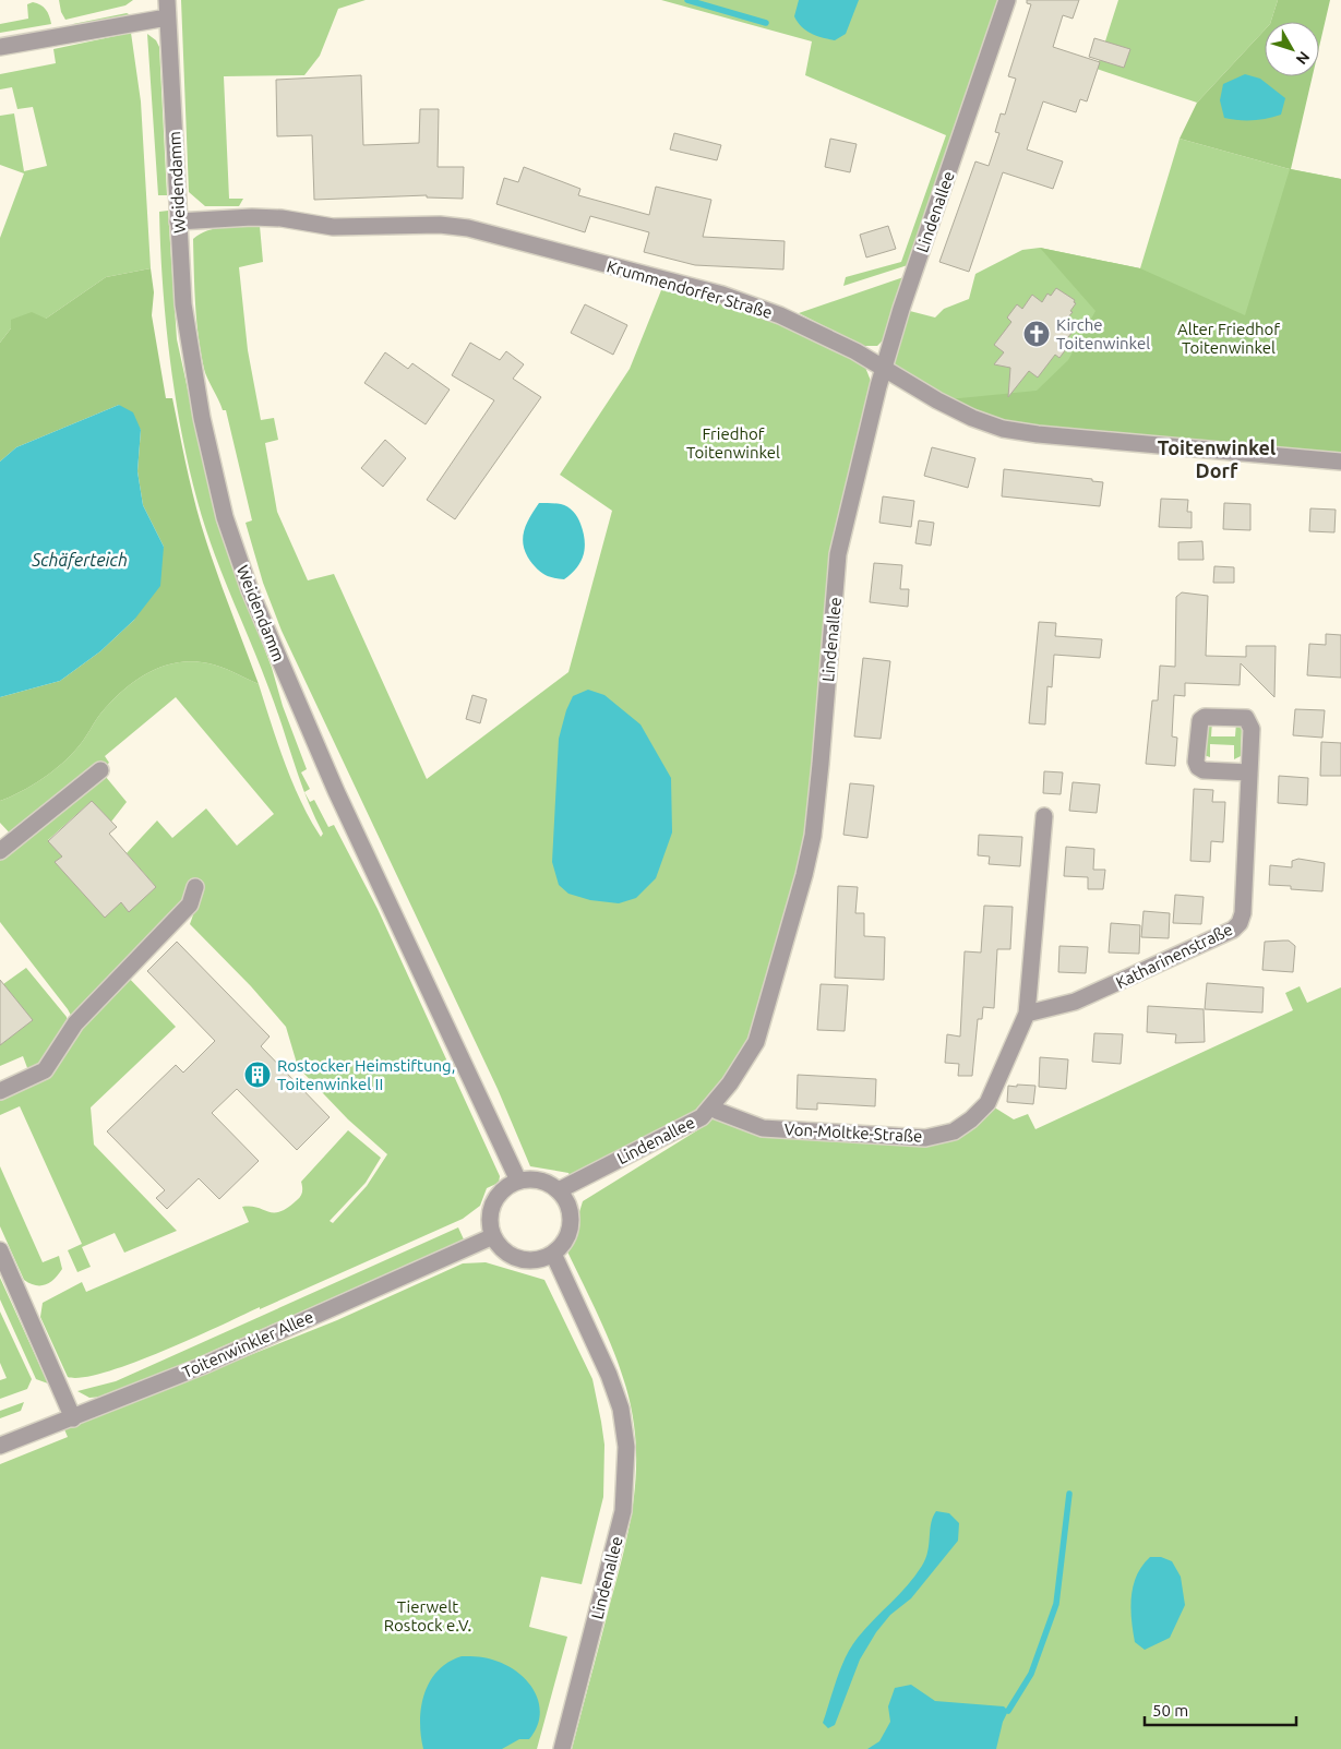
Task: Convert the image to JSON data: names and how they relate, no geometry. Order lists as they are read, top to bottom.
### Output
{
  "streets": {
    "street": [
      "Weidendamm",
      "Lindenallee",
      "Krummendorfer Straße",
      "Katharinenstraße",
      "Von-Moltke-Straße",
      "Toitenwinkler Allee"
    ]
  },
  "crossings": [
    ["Weidendamm", "Lindenallee"],
    ["Weidendamm", "Krummendorfer Straße"],
    ["Weidendamm", "Toitenwinkler Allee"],
    ["Lindenallee", "Krummendorfer Straße"],
    ["Lindenallee", "Von-Moltke-Straße"],
    ["Lindenallee", "Toitenwinkler Allee"],
    ["Katharinenstraße", "Von-Moltke-Straße"]
  ],
  "districts": ["Toitenwinkel Dorf"],
  "water": ["Schäferteich"],
  "parks": ["Alter Friedhof Toitenwinkel", "Friedhof Toitenwinkel", "Tierwelt Rostock e.V."],
  "places": {
    "church": ["Kirche Toitenwinkel"],
    "building": ["Rostocker Heimstiftung, Toitenwinkel II"]
  },
  "scale_bar": "50 m",
  "north": "bottom right"
}
